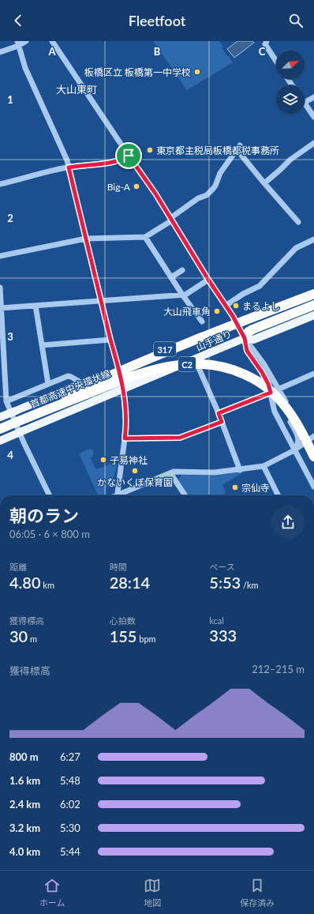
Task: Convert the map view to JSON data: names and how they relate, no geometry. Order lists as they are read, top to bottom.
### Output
{
  "streets": {
    "highway": ["C2", "首都高速中央環状線"],
    "main road": ["山手通り", "317"]
  },
  "districts": ["大山東町"],
  "places": [
    "板橋区立 板橋第一中学校",
    "東京都主税局板橋都税事務所",
    "Big-A",
    "まるよし",
    "大山飛車角",
    "子易神社",
    "かないくぼ保育園",
    "宗仙寺"
  ],
  "north": "top right",
  "page": {
    "header": "Fleetfoot",
    "heading": ["朝のラン", "06:05 · 6 × 800 m"],
    "stats": [
      ["距離", "4.80 km"],
      ["時間", "28:14"],
      ["ペース", "5:53 /km"],
      ["獲得標高", "30 m"],
      ["心拍数", "155 bpm"],
      ["kcal", "333"]
    ],
    "chart": ["獲得標高", "212–215 m"],
    "list": [
      {
        "name": "800 m",
        "note": "6:27"
      },
      {
        "name": "1.6 km",
        "note": "5:48"
      },
      {
        "name": "2.4 km",
        "note": "6:02"
      },
      {
        "name": "3.2 km",
        "note": "5:30"
      },
      {
        "name": "4.0 km",
        "note": "5:44"
      }
    ],
    "tabs": ["ホーム", "地図", "保存済み"]
  },
  "grid": {
    "columns": ["A", "B", "C"],
    "rows": [
      "1",
      "2",
      "3",
      "4"
    ]
  }
}
